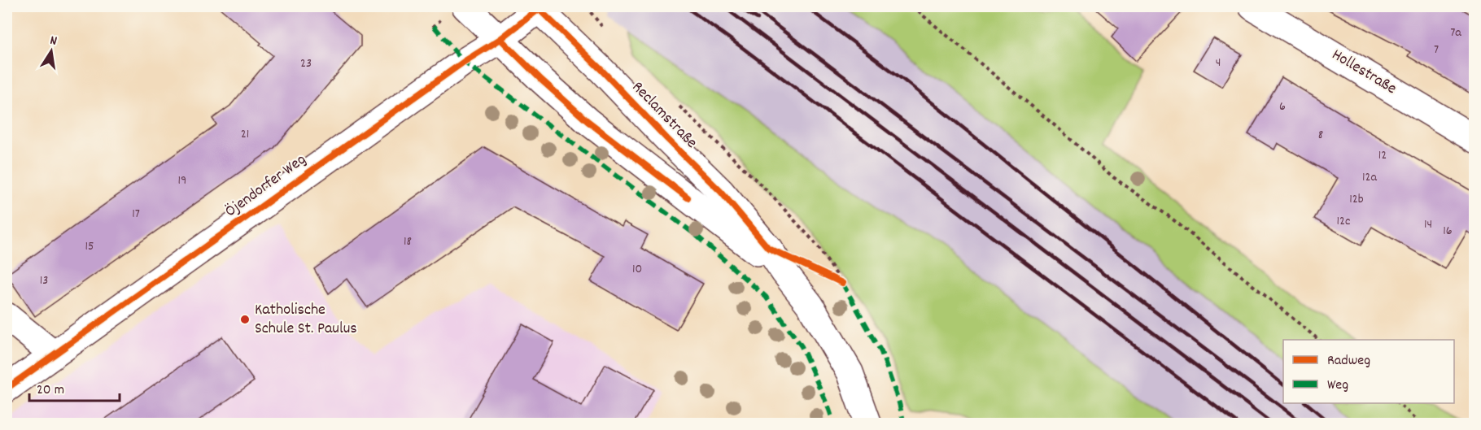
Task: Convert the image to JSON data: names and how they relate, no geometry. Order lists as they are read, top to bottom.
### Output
{
  "streets": {
    "street": ["Hollestraße", "Reclamstraße", "Öjendorfer Weg"]
  },
  "crossings": [
    ["Reclamstraße", "Öjendorfer Weg"]
  ],
  "places": ["Katholische Schule St. Paulus"],
  "house_numbers": [
    "7a",
    "7",
    "4",
    "23",
    "6",
    "21",
    "8",
    "12",
    "12a",
    "19",
    "12b",
    "17",
    "12c",
    "14",
    "16",
    "18",
    "15",
    "10",
    "13"
  ],
  "legend": ["Radweg", "Weg"],
  "scale_bar": "20 m",
  "north": "top"
}
